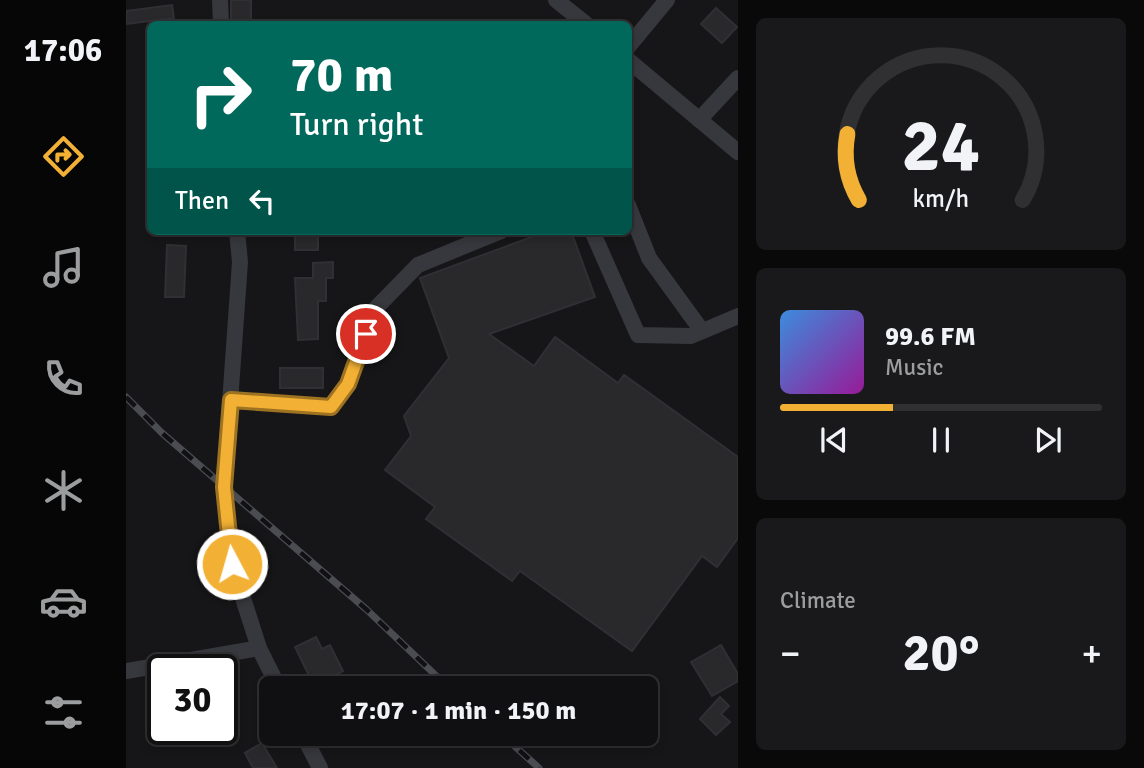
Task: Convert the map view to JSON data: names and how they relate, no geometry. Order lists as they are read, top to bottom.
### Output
{
  "page": {
    "tabs": "17:06",
    "turn": ["70 m", "Turn right"],
    "then": "Then",
    "song": ["99.6 FM", "Music"],
    "tile": "Climate",
    "heat": ["−", "20°", "+"],
    "limit": "30",
    "trip": "17:07 · 1 min · 150 m",
    "gauge": ["24", "km/h"]
  }
}
